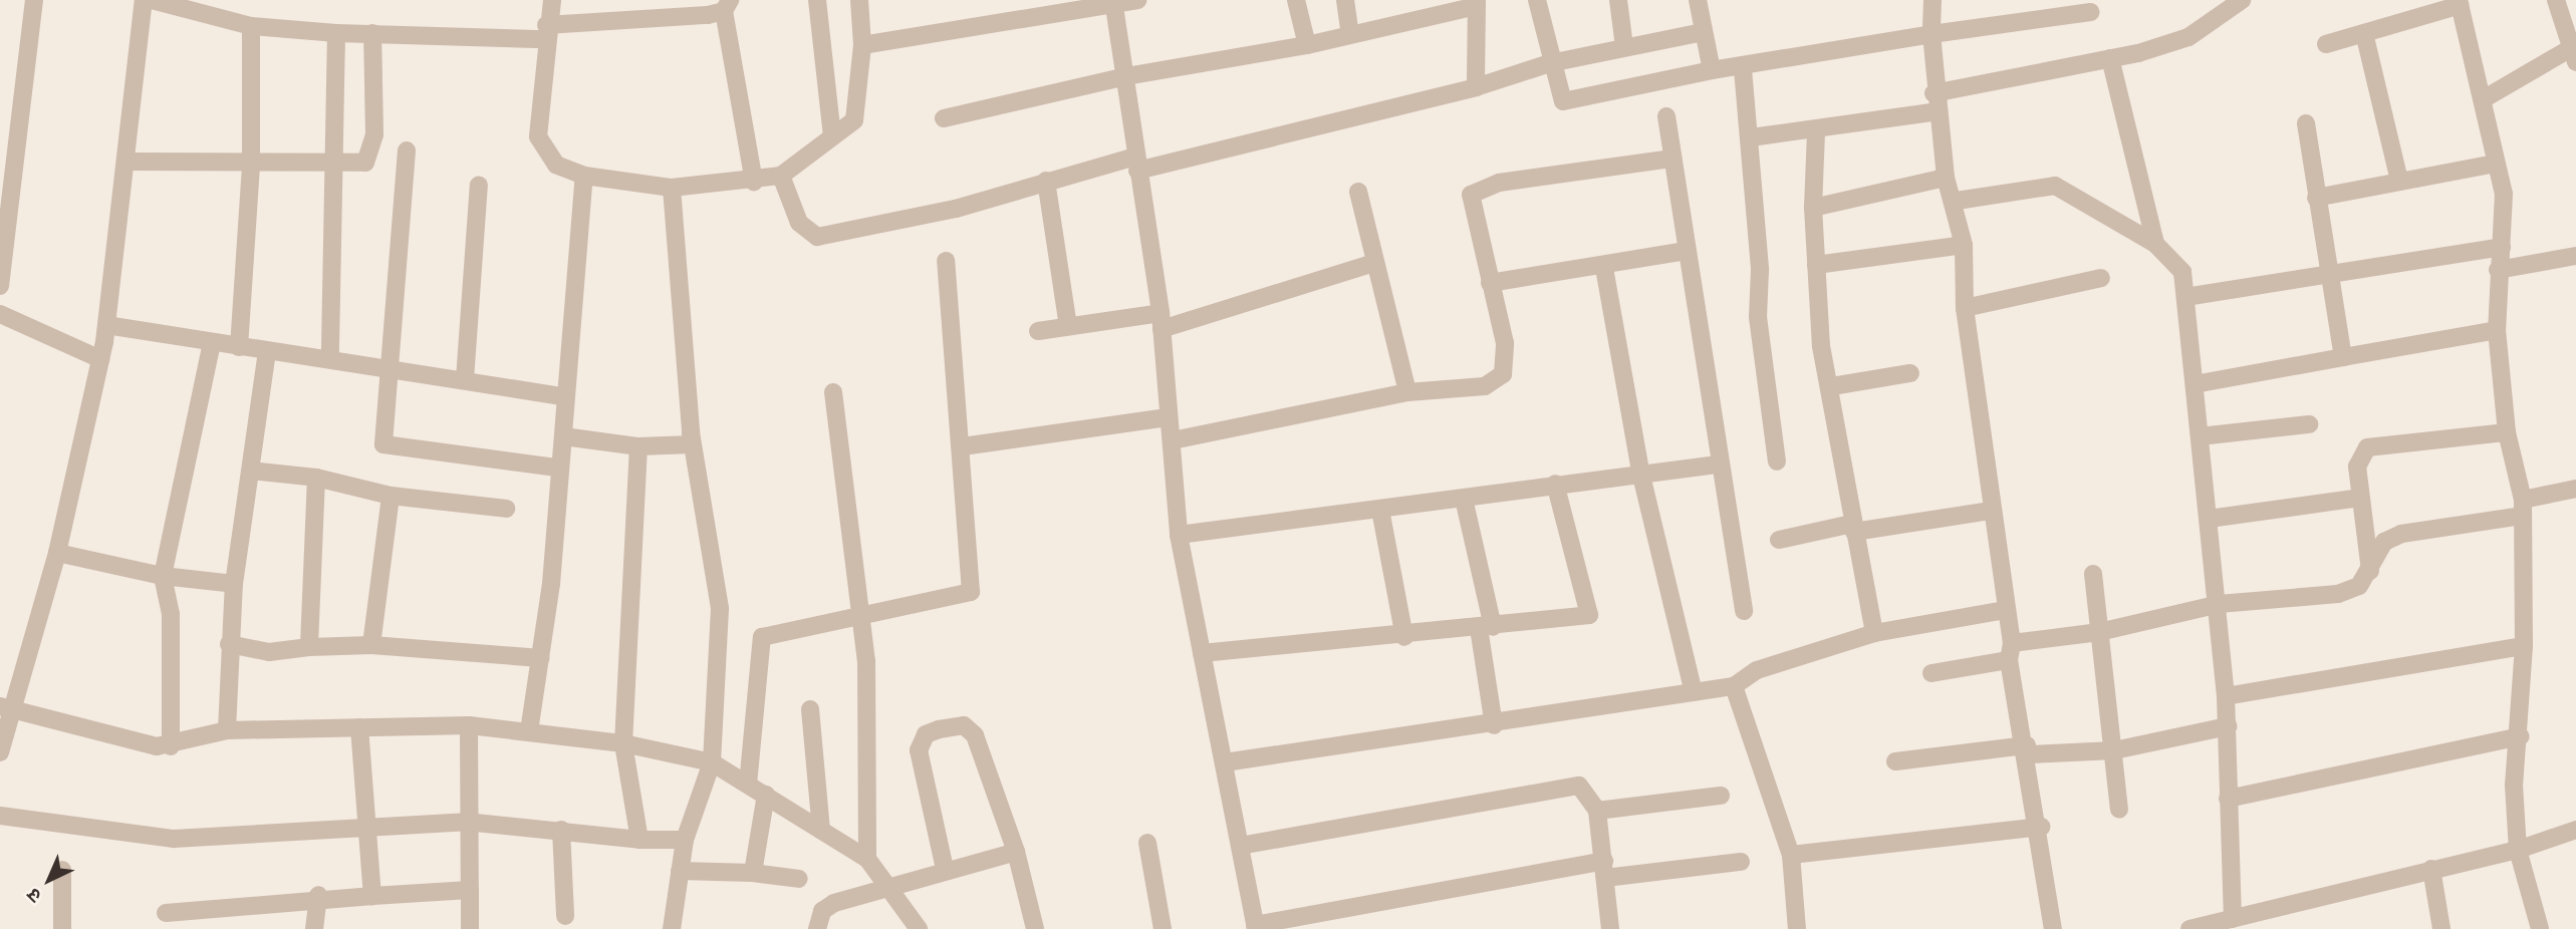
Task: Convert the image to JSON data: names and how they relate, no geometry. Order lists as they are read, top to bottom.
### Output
{
  "north": "bottom left"
}
